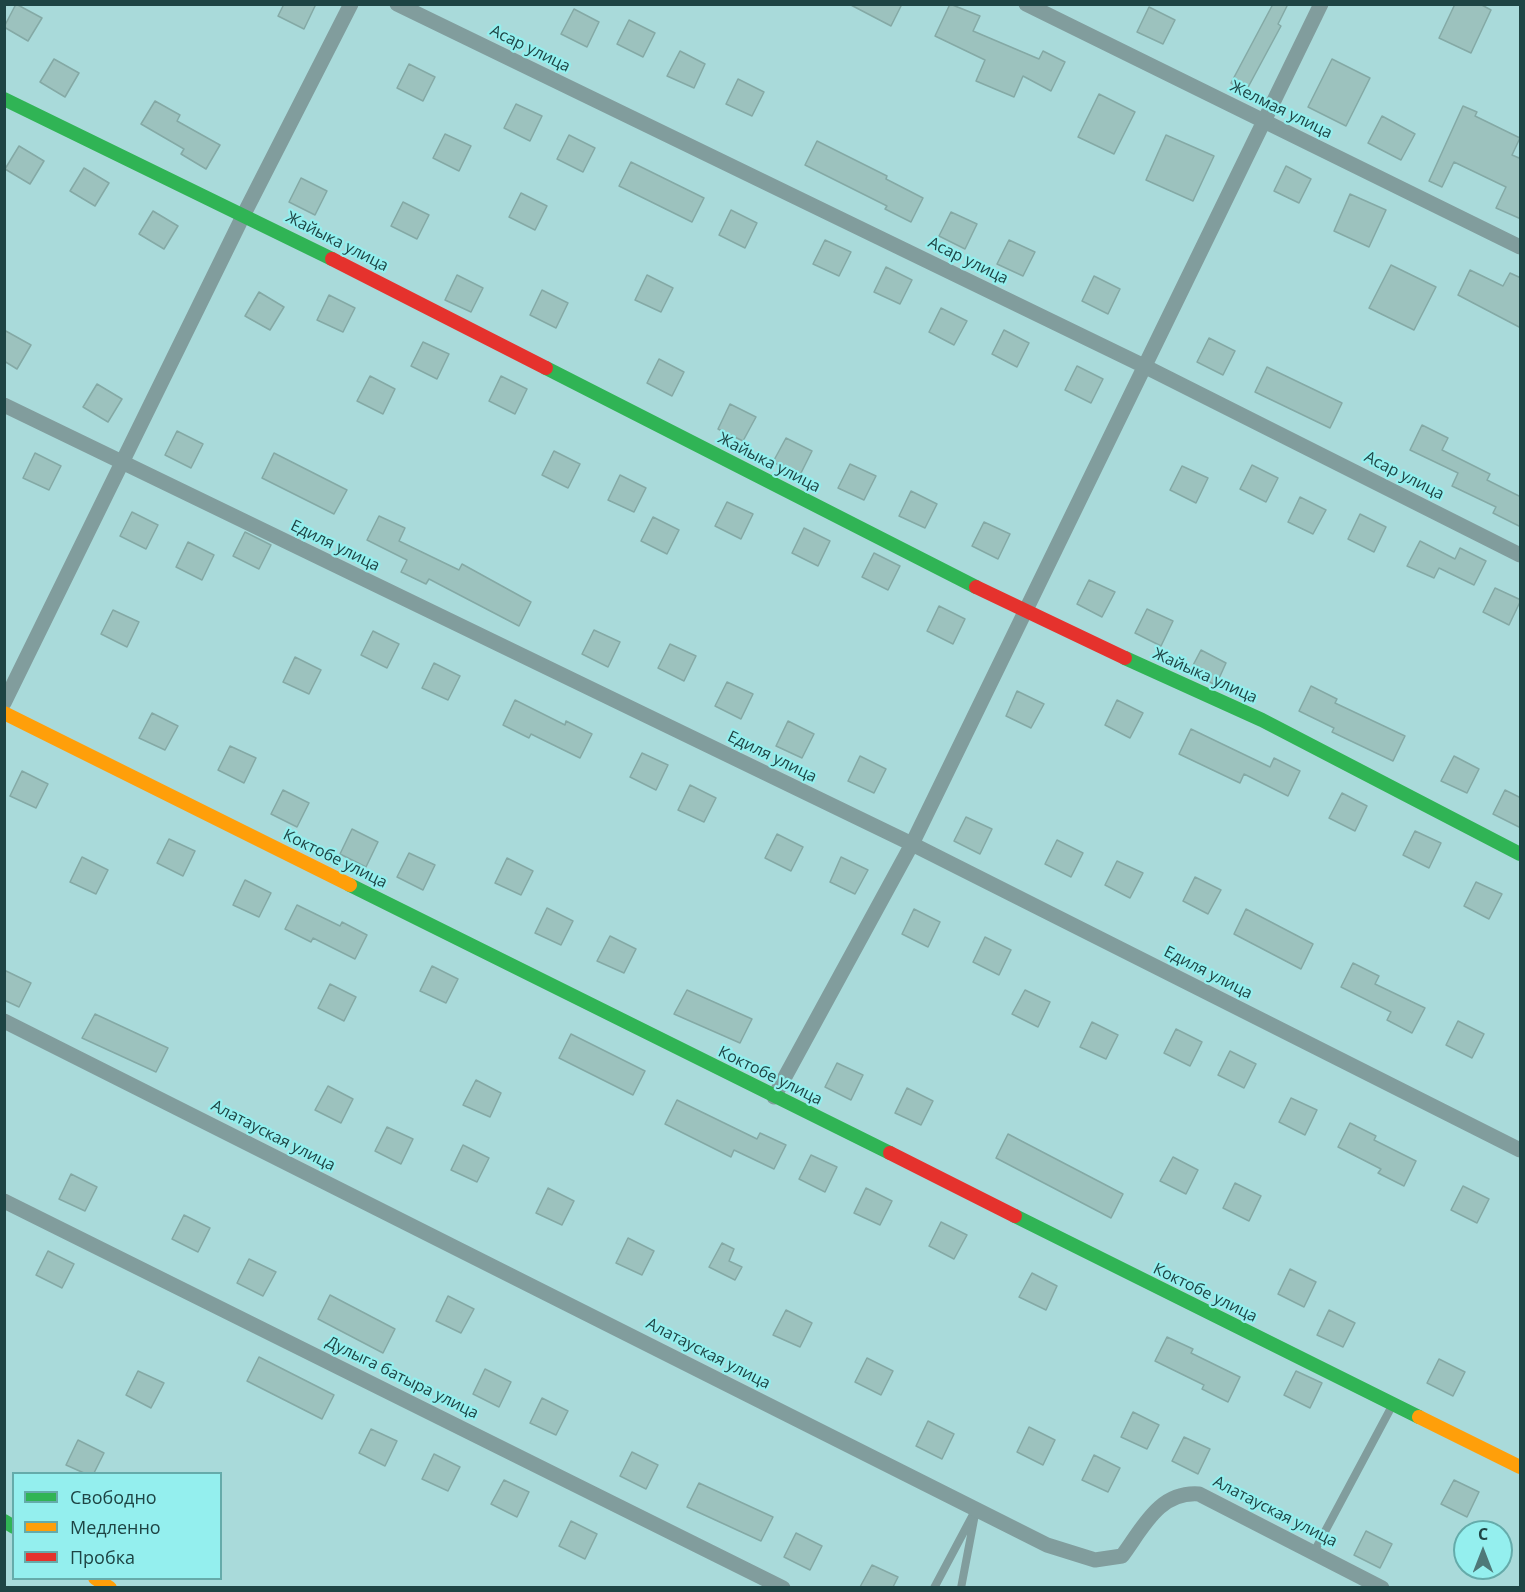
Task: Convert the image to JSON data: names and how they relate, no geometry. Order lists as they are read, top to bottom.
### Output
{
  "streets": {
    "main road": ["Жайыка улица", "Коктобе улица"],
    "street": [
      "Асар улица",
      "Желмая улица",
      "Едиля улица",
      "Алатауская улица",
      "Дулыга батыра улица"
    ]
  },
  "legend": ["Свободно", "Медленно", "Пробка"],
  "north": "top"
}
